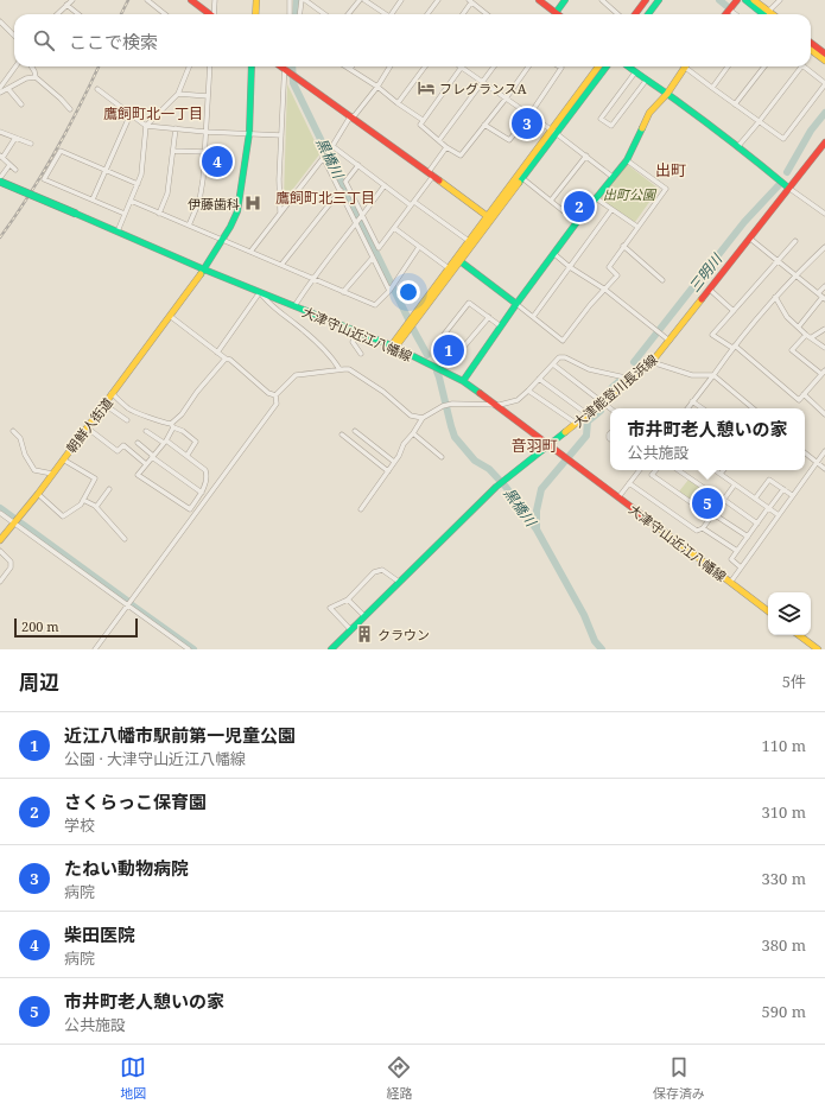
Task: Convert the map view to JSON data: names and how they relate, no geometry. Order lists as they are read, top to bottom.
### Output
{
  "streets": {
    "street": ["大津守山近江八幡線", "大津能登川長浜線", "朝鮮人街道"]
  },
  "crossings": [
    ["大津守山近江八幡線", "大津能登川長浜線"]
  ],
  "districts": [
    "鷹飼町北一丁目",
    "出町",
    "鷹飼町北三丁目",
    "音羽町"
  ],
  "water": ["黒橋川", "三明川"],
  "parks": ["出町公園"],
  "places": {
    "hotel": ["フレグランスA"],
    "hospital": ["伊藤歯科"],
    "building": ["クラウン"]
  },
  "scale_bar": "200 m",
  "page": {
    "search": "ここで検索",
    "pins": [
      "3",
      "4",
      "2",
      "1",
      "5"
    ],
    "popup": ["市井町老人憩いの家", "公共施設"],
    "scale": "200 m",
    "heading": ["周辺", "5件"],
    "list": [
      {
        "mark": "1",
        "name": "近江八幡市駅前第一児童公園",
        "note": "公園 · 大津守山近江八幡線",
        "value": "110 m"
      },
      {
        "mark": "2",
        "name": "さくらっこ保育園",
        "note": "学校",
        "value": "310 m"
      },
      {
        "mark": "3",
        "name": "たねい動物病院",
        "note": "病院",
        "value": "330 m"
      },
      {
        "mark": "4",
        "name": "柴田医院",
        "note": "病院",
        "value": "380 m"
      },
      {
        "mark": "5",
        "name": "市井町老人憩いの家",
        "note": "公共施設",
        "value": "590 m"
      }
    ],
    "nav": ["地図", "経路", "保存済み"]
  }
}
